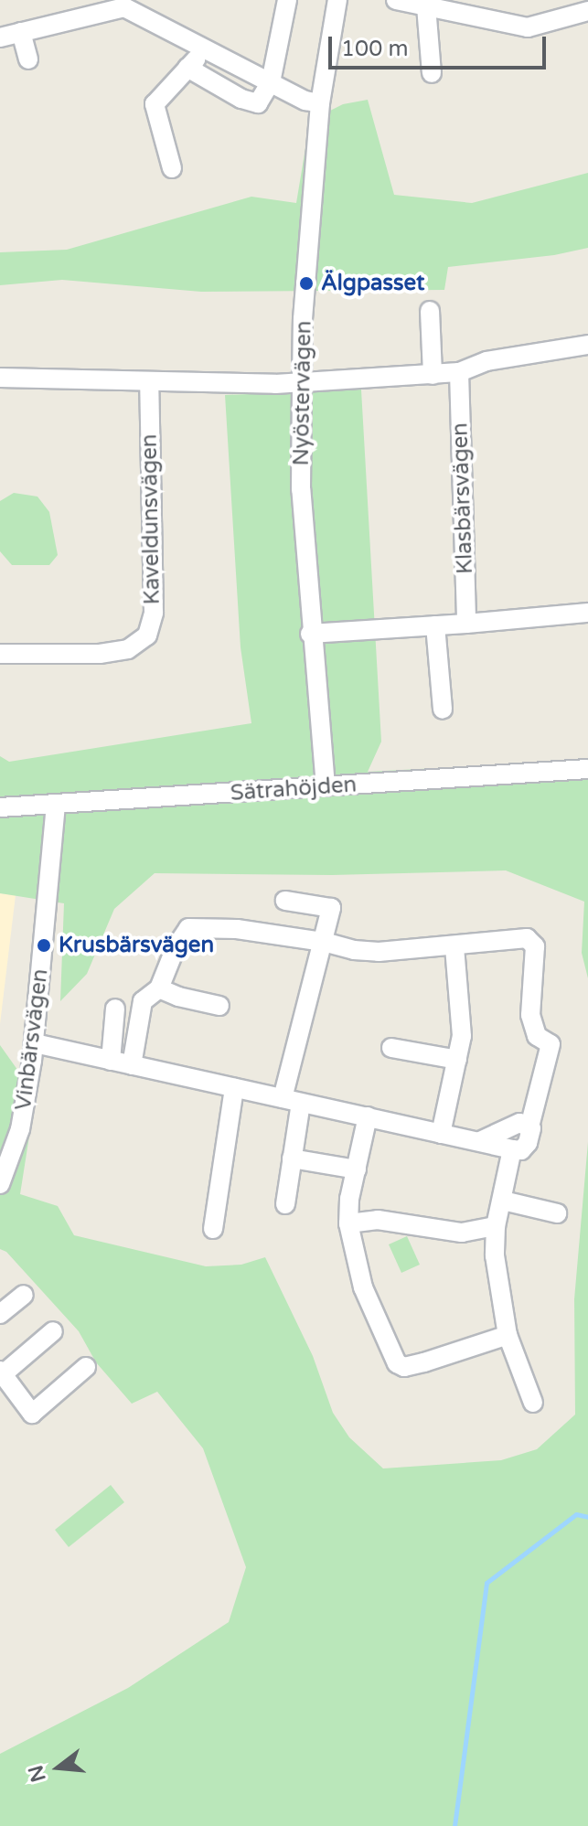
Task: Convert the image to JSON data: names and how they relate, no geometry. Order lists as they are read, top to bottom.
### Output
{
  "streets": {
    "street": [
      "Nyöstervägen",
      "Klasbärsvägen",
      "Kaveldunsvägen",
      "Sätrahöjden",
      "Vinbärsvägen"
    ]
  },
  "crossings": [
    ["Nyöstervägen", "Sätrahöjden"],
    ["Sätrahöjden", "Vinbärsvägen"]
  ],
  "places": ["Älgpasset", "Krusbärsvägen"],
  "scale_bar": "100 m",
  "north": "left"
}
